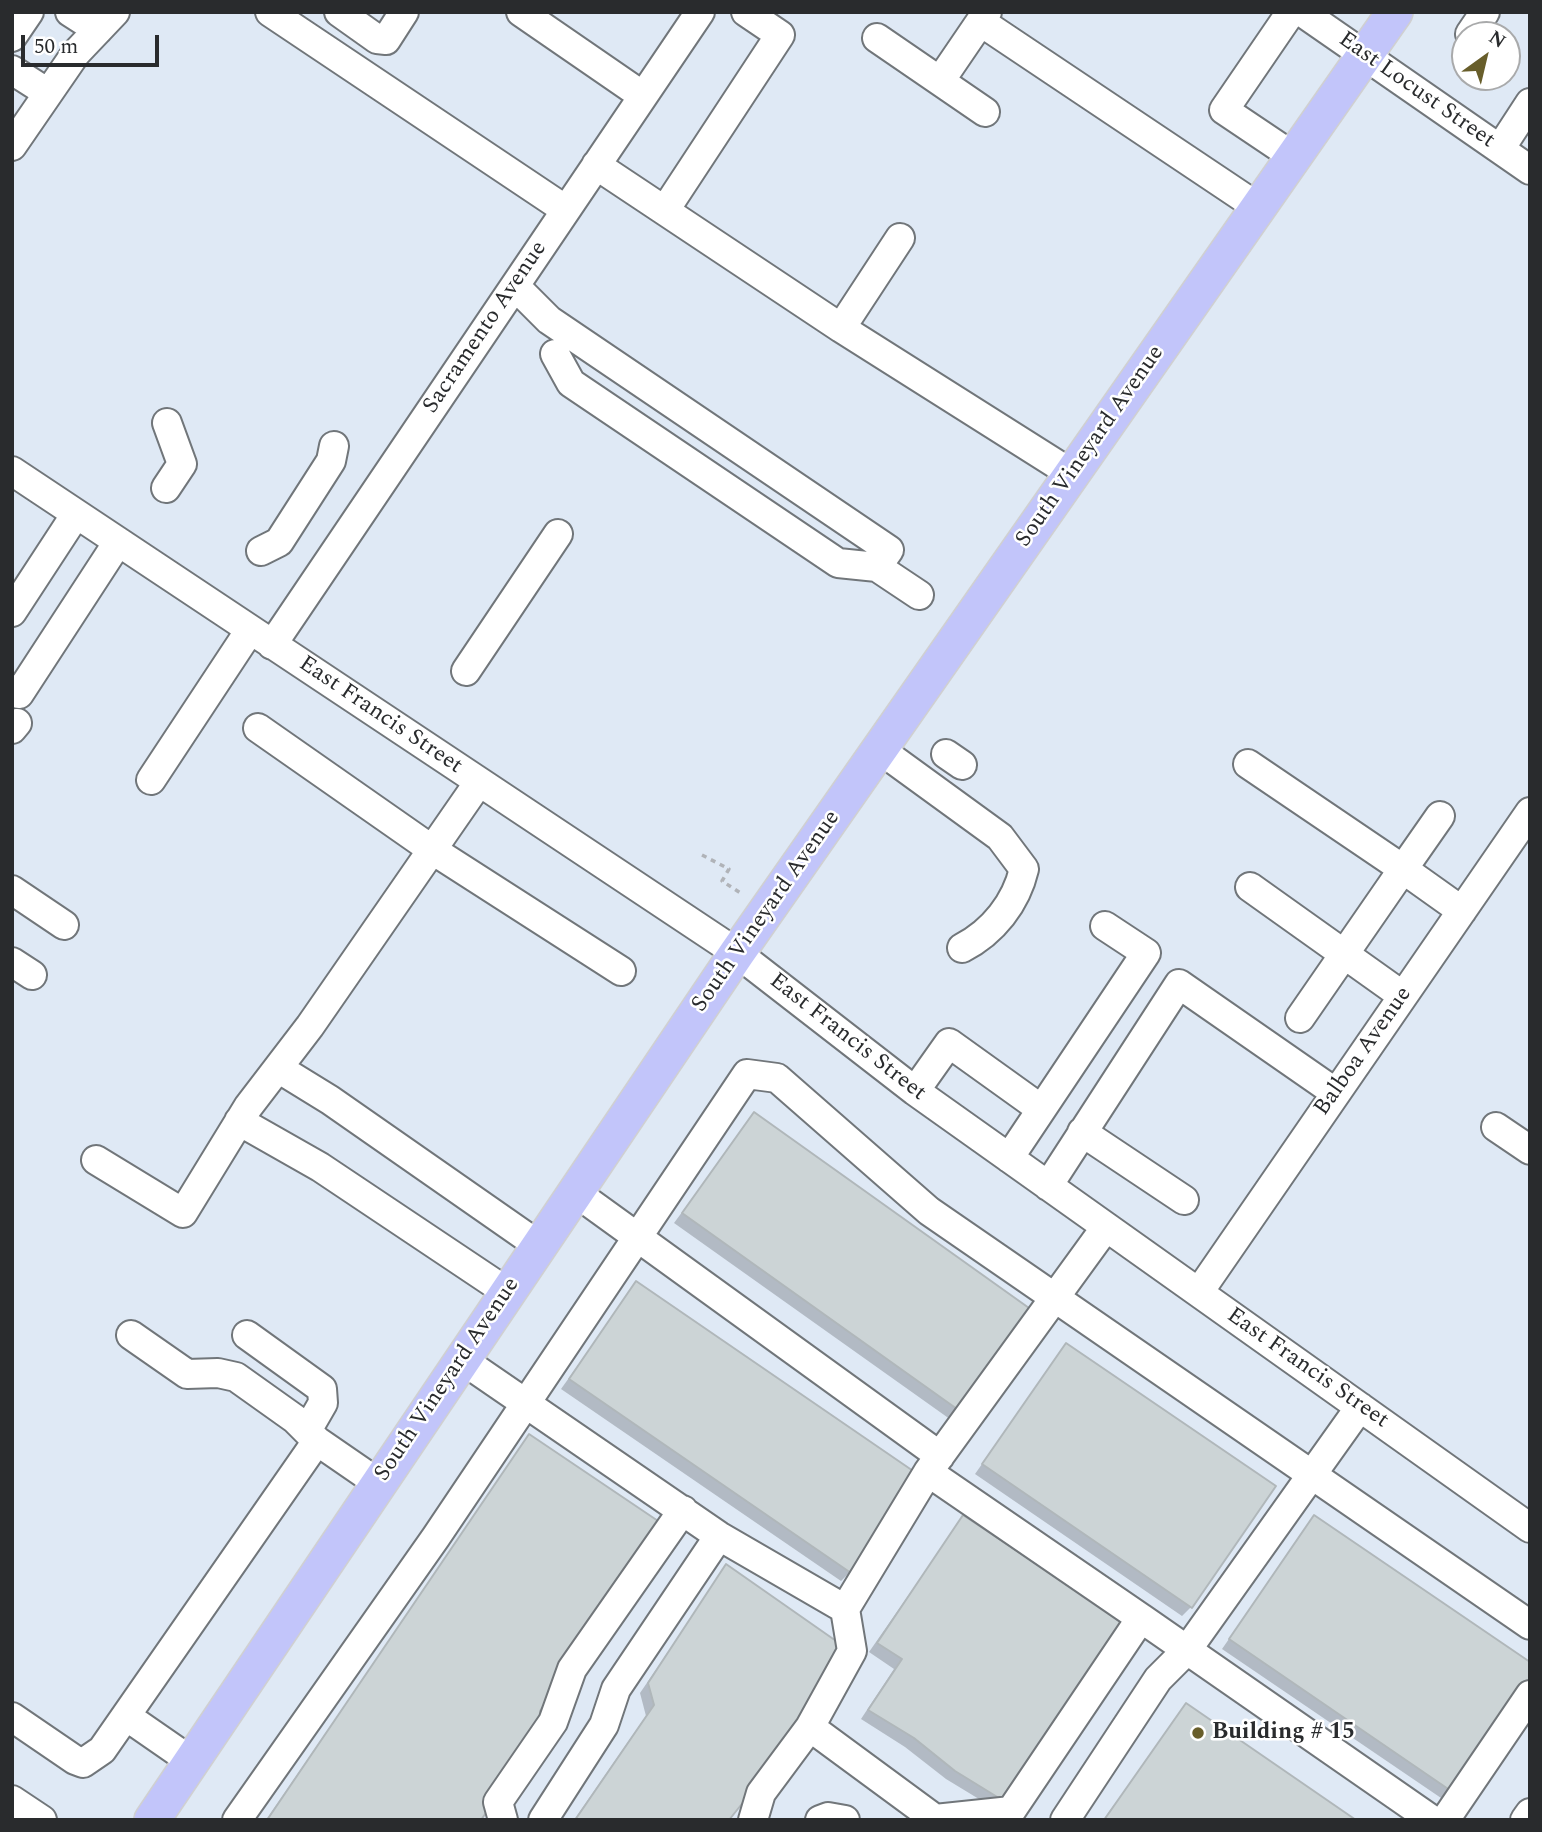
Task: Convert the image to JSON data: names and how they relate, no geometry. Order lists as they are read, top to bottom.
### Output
{
  "streets": {
    "main road": ["South Vineyard Avenue"],
    "street": [
      "East Locust Street",
      "Sacramento Avenue",
      "East Francis Street",
      "Balboa Avenue"
    ]
  },
  "crossings": [
    ["East Locust Street", "South Vineyard Avenue"],
    ["Sacramento Avenue", "East Francis Street"],
    ["South Vineyard Avenue", "East Francis Street"],
    ["East Francis Street", "Balboa Avenue"]
  ],
  "places": ["Building # 15"],
  "scale_bar": "50 m",
  "north": "top right"
}
